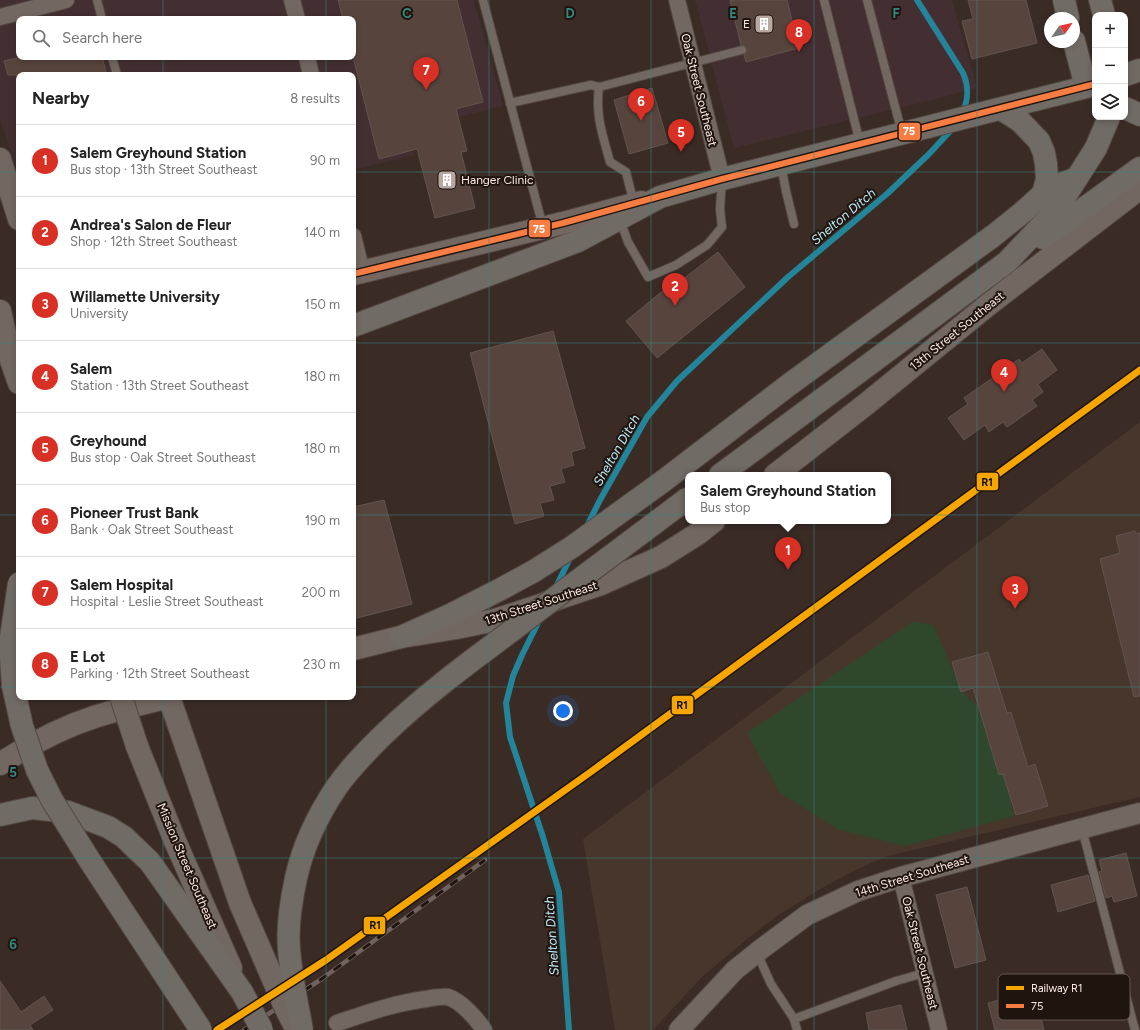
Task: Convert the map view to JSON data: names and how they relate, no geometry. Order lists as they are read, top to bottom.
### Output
{
  "streets": {
    "main road": ["13th Street Southeast", "Mission Street Southeast"],
    "street": ["Oak Street Southeast", "14th Street Southeast"]
  },
  "crossings": [
    ["Oak Street Southeast", "14th Street Southeast"]
  ],
  "water": ["Shelton Ditch"],
  "places": {
    "building": ["E", "Hanger Clinic"]
  },
  "lines": ["transit line 75", "rail line R1"],
  "legend": ["Railway R1", "75"],
  "north": "top right",
  "page": {
    "map_buttons": ["+", "−"],
    "search": "Search here",
    "pins": [
      "8",
      "7",
      "6",
      "5",
      "2",
      "4",
      "1",
      "3"
    ],
    "heading": ["Nearby", "8 results"],
    "list": [
      {
        "mark": "1",
        "name": "Salem Greyhound Station",
        "note": "Bus stop · 13th Street Southeast",
        "value": "90 m"
      },
      {
        "mark": "2",
        "name": "Andrea's Salon de Fleur",
        "note": "Shop · 12th Street Southeast",
        "value": "140 m"
      },
      {
        "mark": "3",
        "name": "Willamette University",
        "note": "University",
        "value": "150 m"
      },
      {
        "mark": "4",
        "name": "Salem",
        "note": "Station · 13th Street Southeast",
        "value": "180 m"
      },
      {
        "mark": "5",
        "name": "Greyhound",
        "note": "Bus stop · Oak Street Southeast",
        "value": "180 m"
      },
      {
        "mark": "6",
        "name": "Pioneer Trust Bank",
        "note": "Bank · Oak Street Southeast",
        "value": "190 m"
      },
      {
        "mark": "7",
        "name": "Salem Hospital",
        "note": "Hospital · Leslie Street Southeast",
        "value": "200 m"
      },
      {
        "mark": "8",
        "name": "E Lot",
        "note": "Parking · 12th Street Southeast",
        "value": "230 m"
      }
    ],
    "popup": ["Salem Greyhound Station", "Bus stop"]
  },
  "grid": {
    "columns": [
      "C",
      "D",
      "E",
      "F"
    ],
    "rows": ["5", "6"]
  }
}
